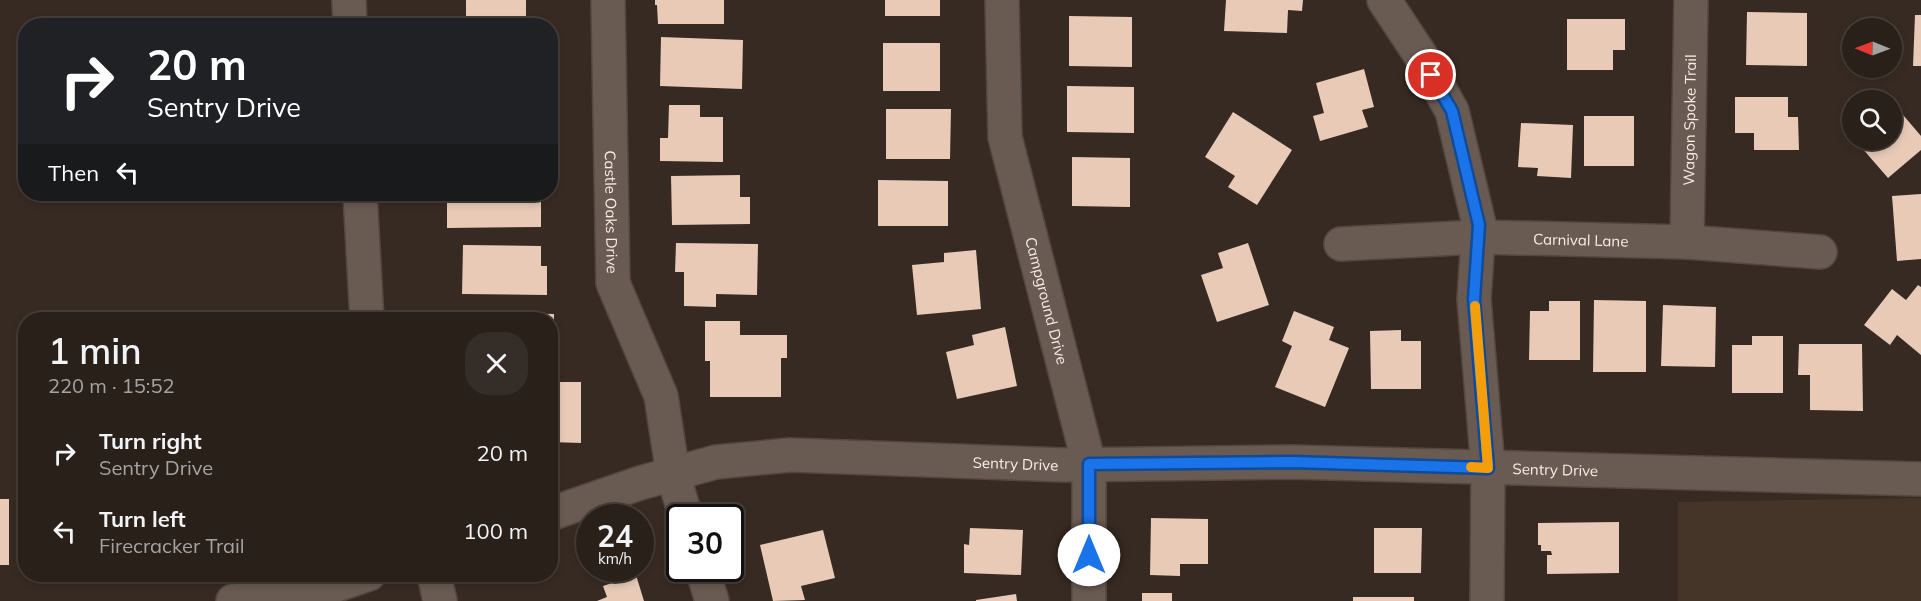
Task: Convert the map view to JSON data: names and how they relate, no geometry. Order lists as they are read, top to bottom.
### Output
{
  "streets": {
    "street": [
      "Wagon Spoke Trail",
      "Castle Oaks Drive",
      "Carnival Lane",
      "Campground Drive",
      "Sentry Drive"
    ]
  },
  "crossings": [
    ["Wagon Spoke Trail", "Carnival Lane"],
    ["Castle Oaks Drive", "Sentry Drive"],
    ["Campground Drive", "Sentry Drive"]
  ],
  "north": "left",
  "page": {
    "turn": ["20 m", "Sentry Drive"],
    "then": "Then",
    "heading": ["1 min", "220 m · 15:52"],
    "list": [
      {
        "name": "Turn right",
        "note": "Sentry Drive",
        "value": "20 m"
      },
      {
        "name": "Turn left",
        "note": "Firecracker Trail",
        "value": "100 m"
      }
    ],
    "speed": "24 km/h",
    "limit": "30"
  }
}
